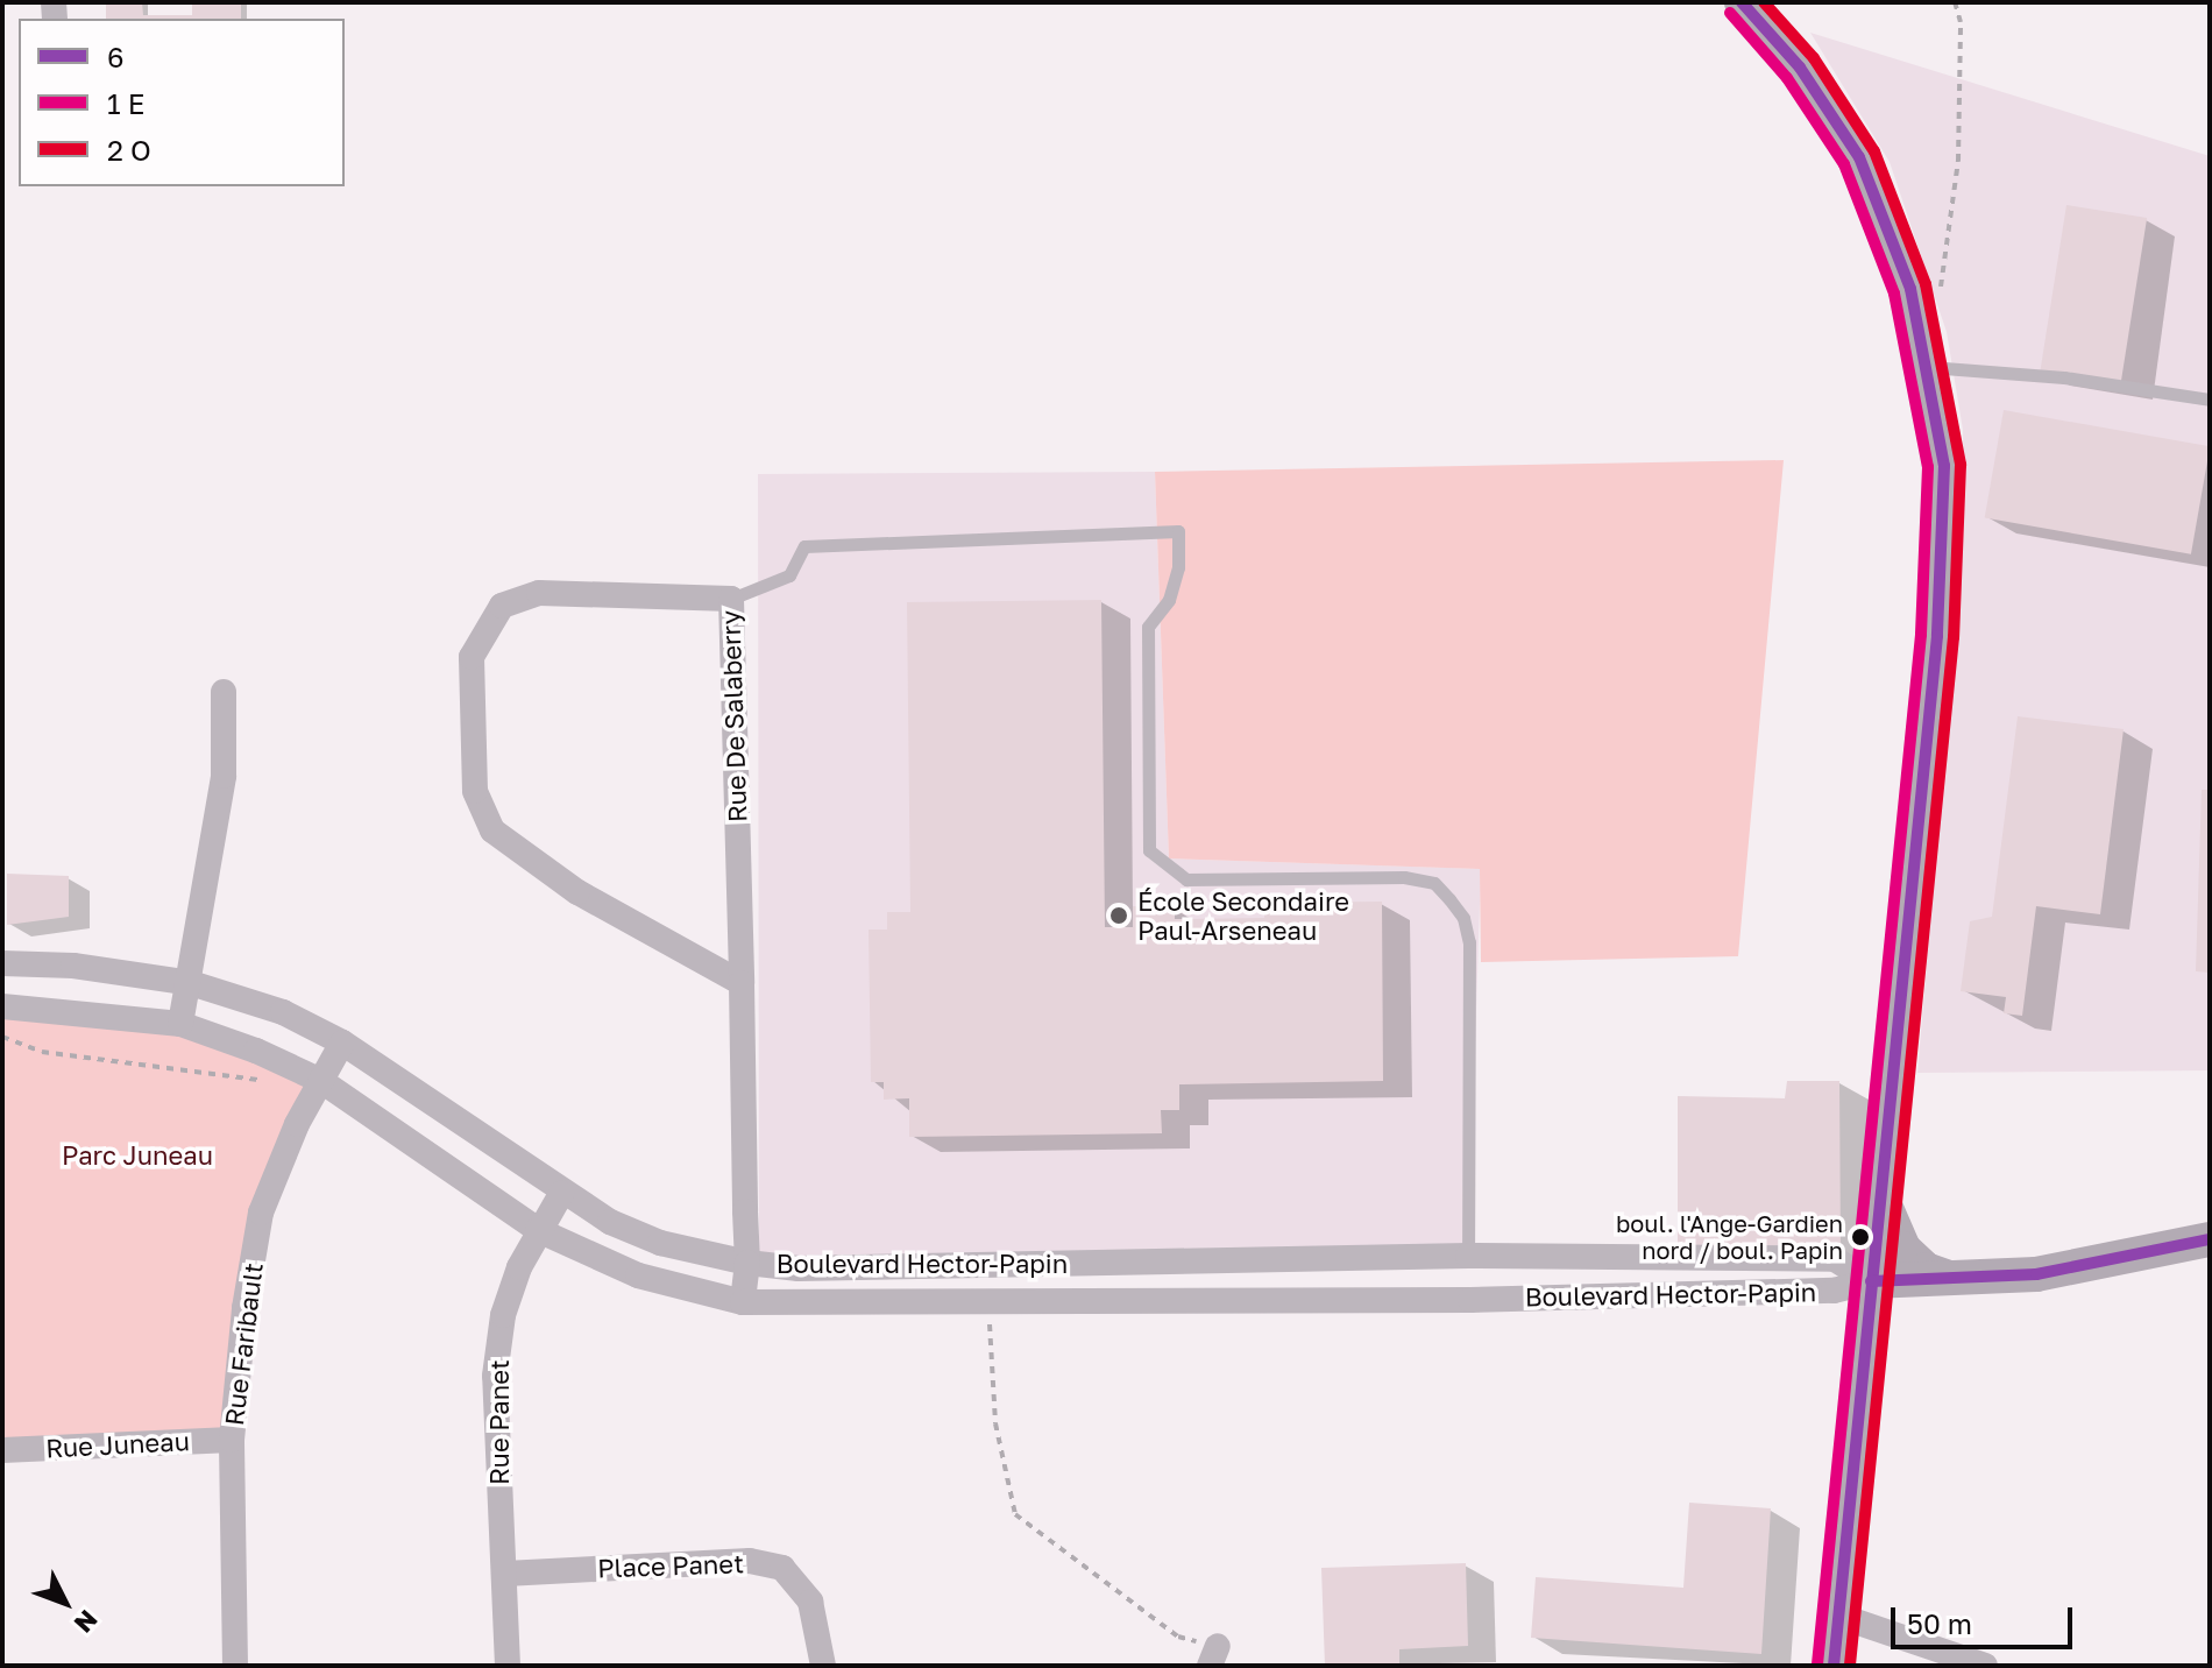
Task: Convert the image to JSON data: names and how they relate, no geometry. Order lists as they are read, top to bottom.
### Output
{
  "streets": {
    "main road": ["Boulevard Hector-Papin"],
    "street": [
      "Rue De Salaberry",
      "Rue Faribault",
      "Rue Panet",
      "Rue Juneau",
      "Place Panet"
    ]
  },
  "crossings": [
    ["Rue De Salaberry", "Boulevard Hector-Papin"],
    ["Boulevard Hector-Papin", "Rue Faribault"],
    ["Boulevard Hector-Papin", "Rue Panet"],
    ["Rue Faribault", "Rue Juneau"],
    ["Rue Panet", "Place Panet"]
  ],
  "parks": ["Parc Juneau"],
  "places": ["École Secondaire Paul-Arseneau", "boul. l'Ange-Gardien nord / boul. Papin"],
  "lines": ["transit line 6"],
  "legend": ["6", "1 E", "2 O"],
  "scale_bar": "50 m",
  "north": "bottom right"
}
